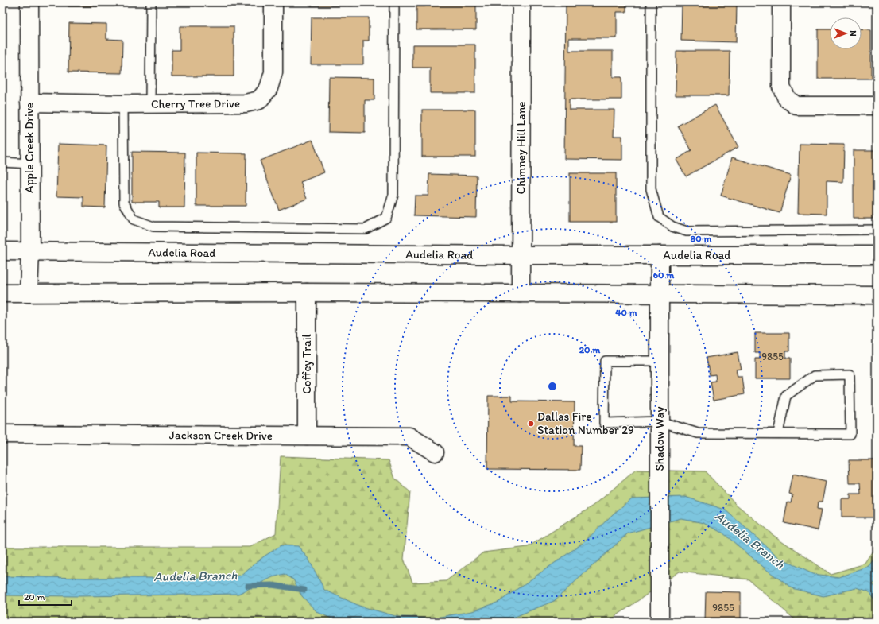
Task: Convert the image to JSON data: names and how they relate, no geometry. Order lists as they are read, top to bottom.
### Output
{
  "streets": {
    "street": [
      "Cherry Tree Drive",
      "Apple Creek Drive",
      "Chimney Hill Lane",
      "Audelia Road",
      "Coffey Trail",
      "Jackson Creek Drive",
      "Shadow Way"
    ]
  },
  "crossings": [
    ["Cherry Tree Drive", "Apple Creek Drive"],
    ["Apple Creek Drive", "Audelia Road"],
    ["Chimney Hill Lane", "Audelia Road"],
    ["Audelia Road", "Shadow Way"],
    ["Coffey Trail", "Jackson Creek Drive"]
  ],
  "water": ["Audelia Branch"],
  "places": ["Dallas Fire Station Number 29"],
  "house_numbers": ["9855", "9855"],
  "scale_bar": "20 m",
  "north": "right",
  "rings": [
    "80 m",
    "60 m",
    "40 m",
    "20 m"
  ]
}
